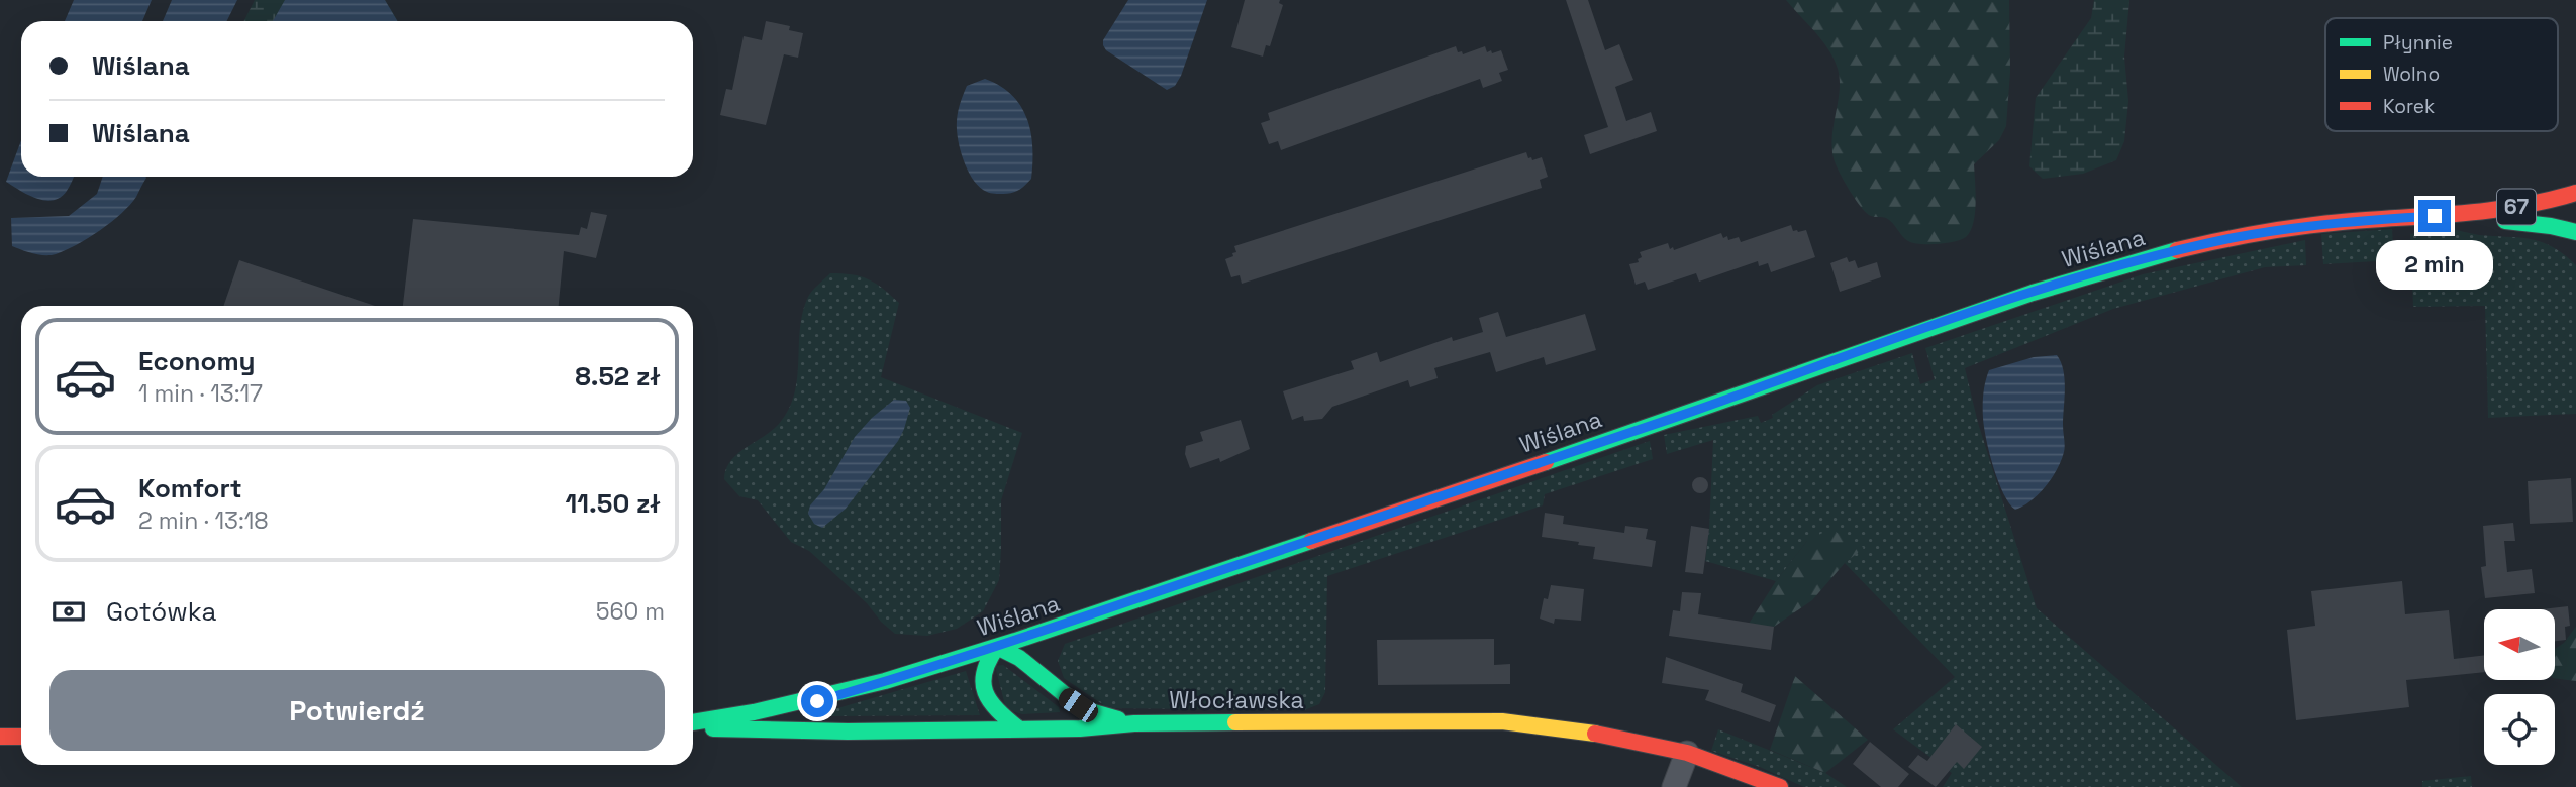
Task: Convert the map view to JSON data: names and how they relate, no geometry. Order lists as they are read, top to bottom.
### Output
{
  "streets": {
    "main road": ["67", "Wiślana", "Włocławska"]
  },
  "legend": ["Płynnie", "Wolno", "Korek"],
  "north": "left",
  "page": {
    "banner": ["Wiślana", "Wiślana"],
    "bubble": "2 min",
    "list": [
      {
        "name": "Economy",
        "note": "1 min · 13:17",
        "value": "8.52 zł"
      },
      {
        "name": "Komfort",
        "note": "2 min · 13:18",
        "value": "11.50 zł"
      }
    ],
    "pay": ["Gotówka", "560 m"],
    "buttons": "Potwierdź"
  }
}
